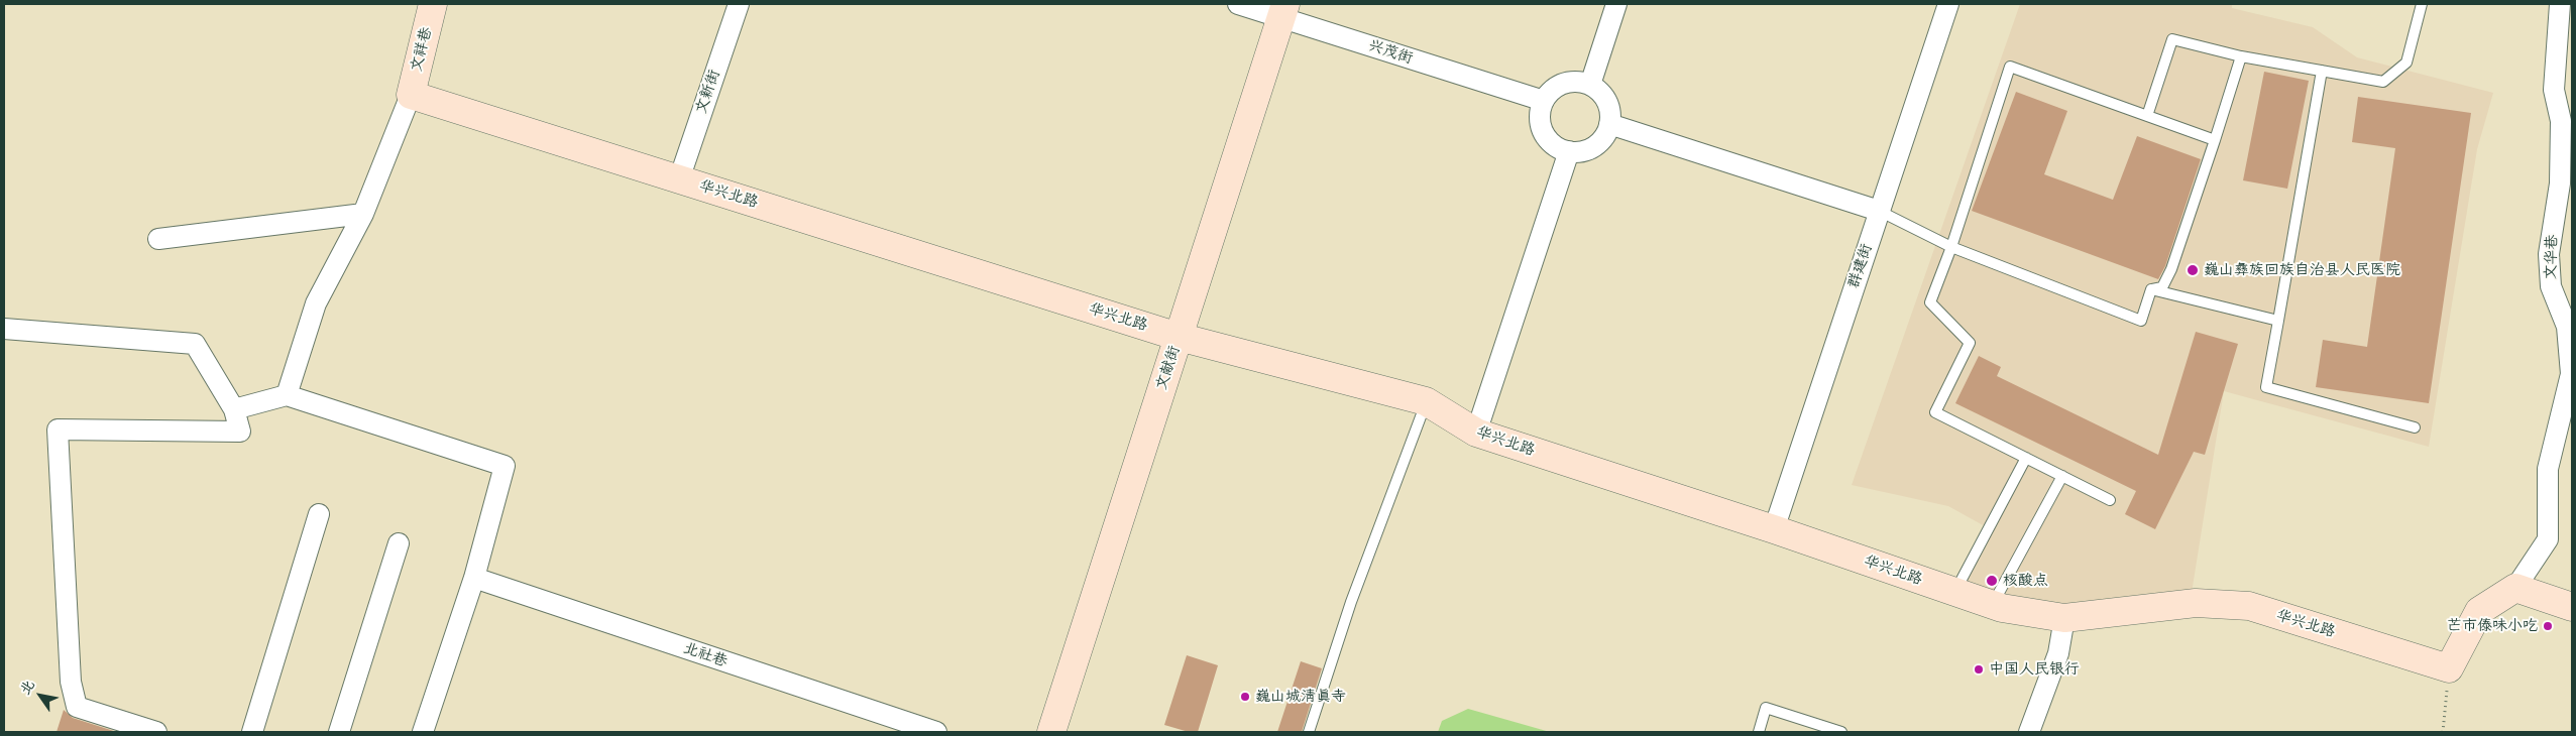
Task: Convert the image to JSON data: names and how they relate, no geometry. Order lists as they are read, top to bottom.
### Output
{
  "streets": {
    "street": [
      "文祥巷",
      "兴茂街",
      "文新街",
      "华兴北路",
      "文华巷",
      "群建街",
      "文献街",
      "北社巷"
    ]
  },
  "crossings": [
    ["文祥巷", "华兴北路"],
    ["兴茂街", "文献街"],
    ["文新街", "华兴北路"],
    ["华兴北路", "群建街"],
    ["华兴北路", "文献街"]
  ],
  "places": [
    "巍山彝族回族自治县人民医院",
    "核酸点",
    "芒市傣味小吃",
    "中国人民银行",
    "巍山城清真寺"
  ],
  "north": "top left"
}
